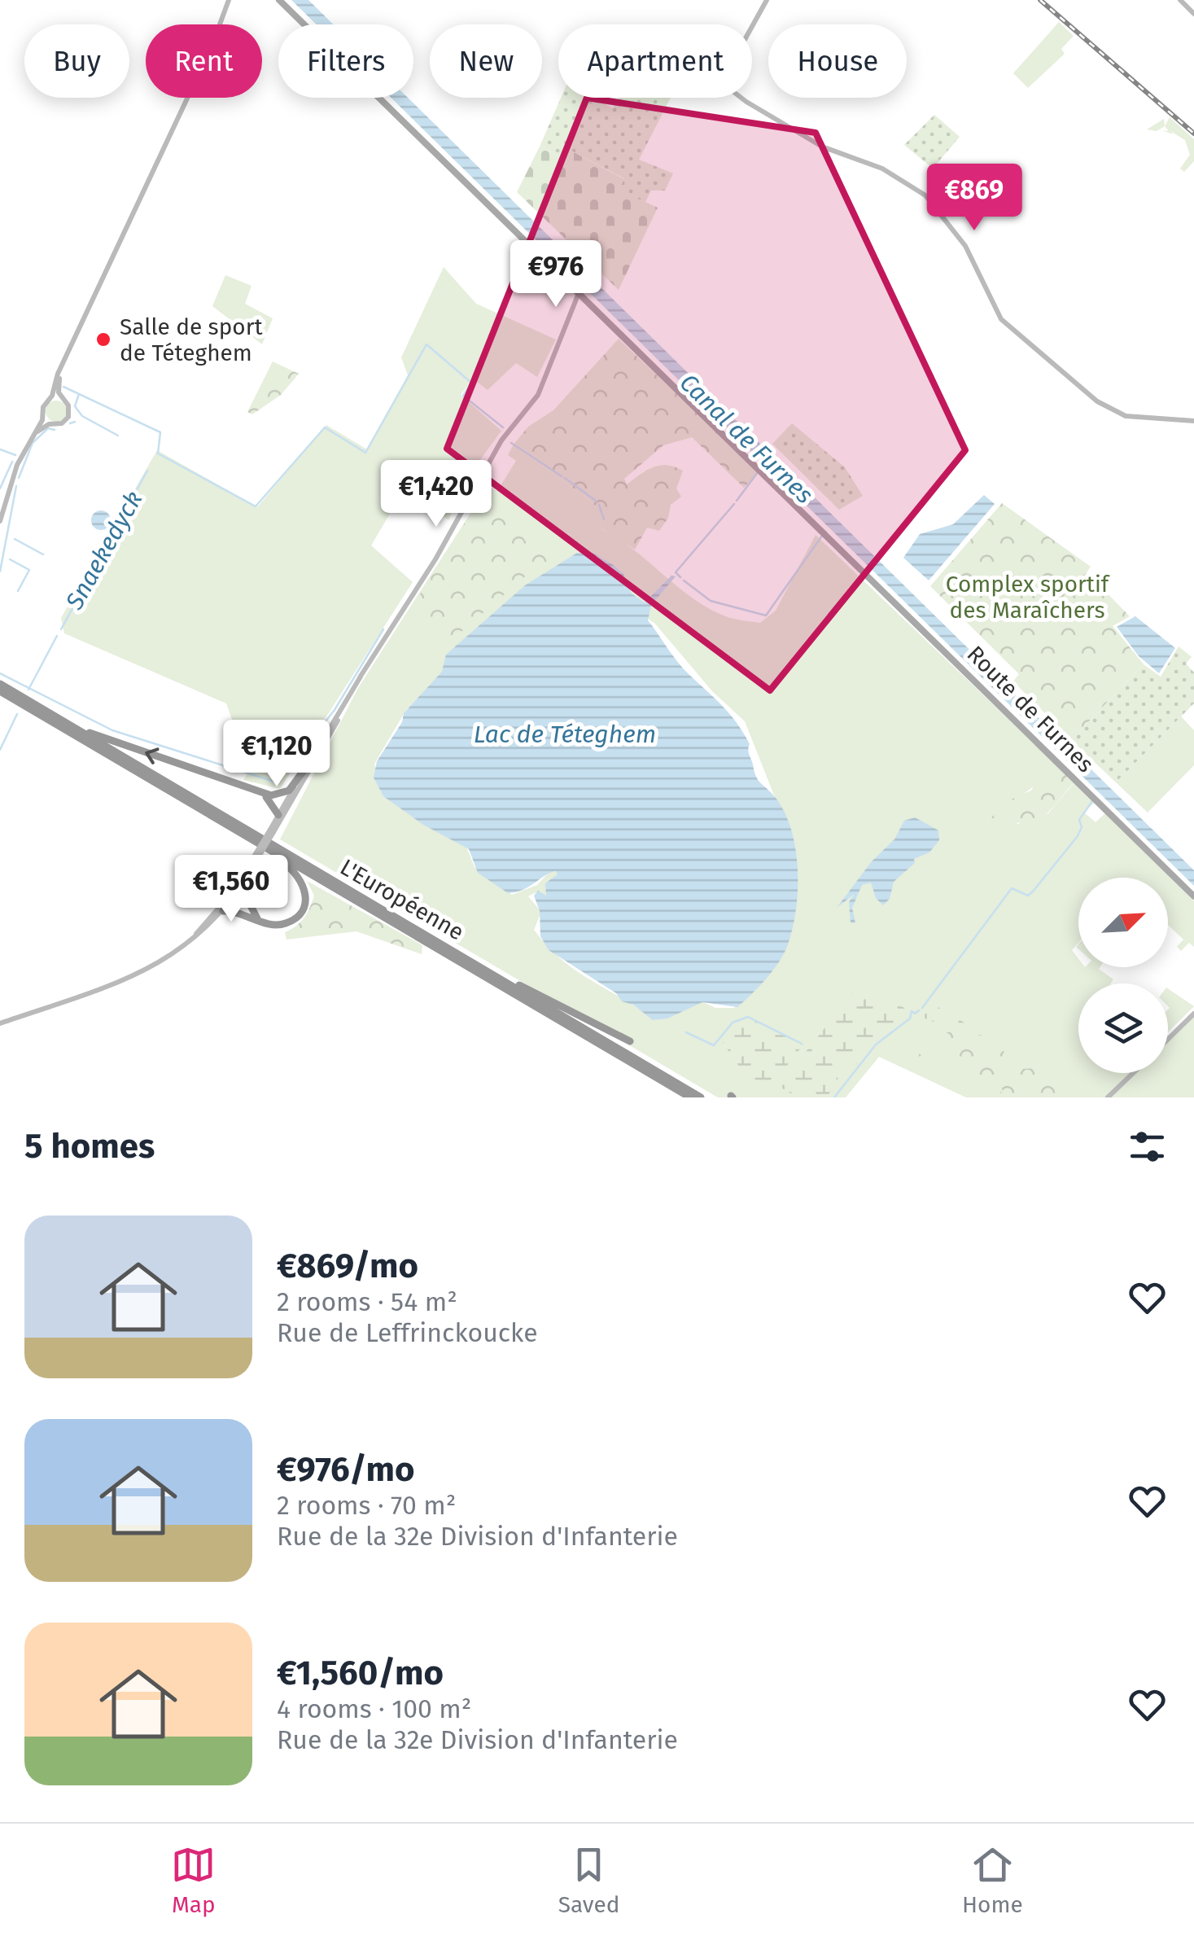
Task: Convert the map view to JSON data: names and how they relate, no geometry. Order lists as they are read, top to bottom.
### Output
{
  "streets": {
    "highway": ["L'Européenne"],
    "main road": ["Route de Furnes"]
  },
  "water": ["Canal de Furnes", "Snaekedyck", "Lac de Téteghem"],
  "parks": ["Complex sportif des Maraîchers"],
  "places": ["Salle de sport de Téteghem"],
  "north": "top right",
  "page": {
    "chip": [
      "Buy",
      "Rent",
      "Filters",
      "New",
      "Apartment",
      "House"
    ],
    "price": [
      "€869",
      "€976",
      "€1,420",
      "€1,120",
      "€1,560"
    ],
    "heading": "5 homes",
    "list": [
      {
        "name": "€869/mo",
        "note": "2 rooms · 54 m² · Rue de Leffrinckoucke"
      },
      {
        "name": "€976/mo",
        "note": "2 rooms · 70 m² · Rue de la 32e Division d'Infanterie"
      },
      {
        "name": "€1,560/mo",
        "note": "4 rooms · 100 m² · Rue de la 32e Division d'Infanterie"
      }
    ],
    "tabs": ["Map", "Saved", "Home"]
  }
}
